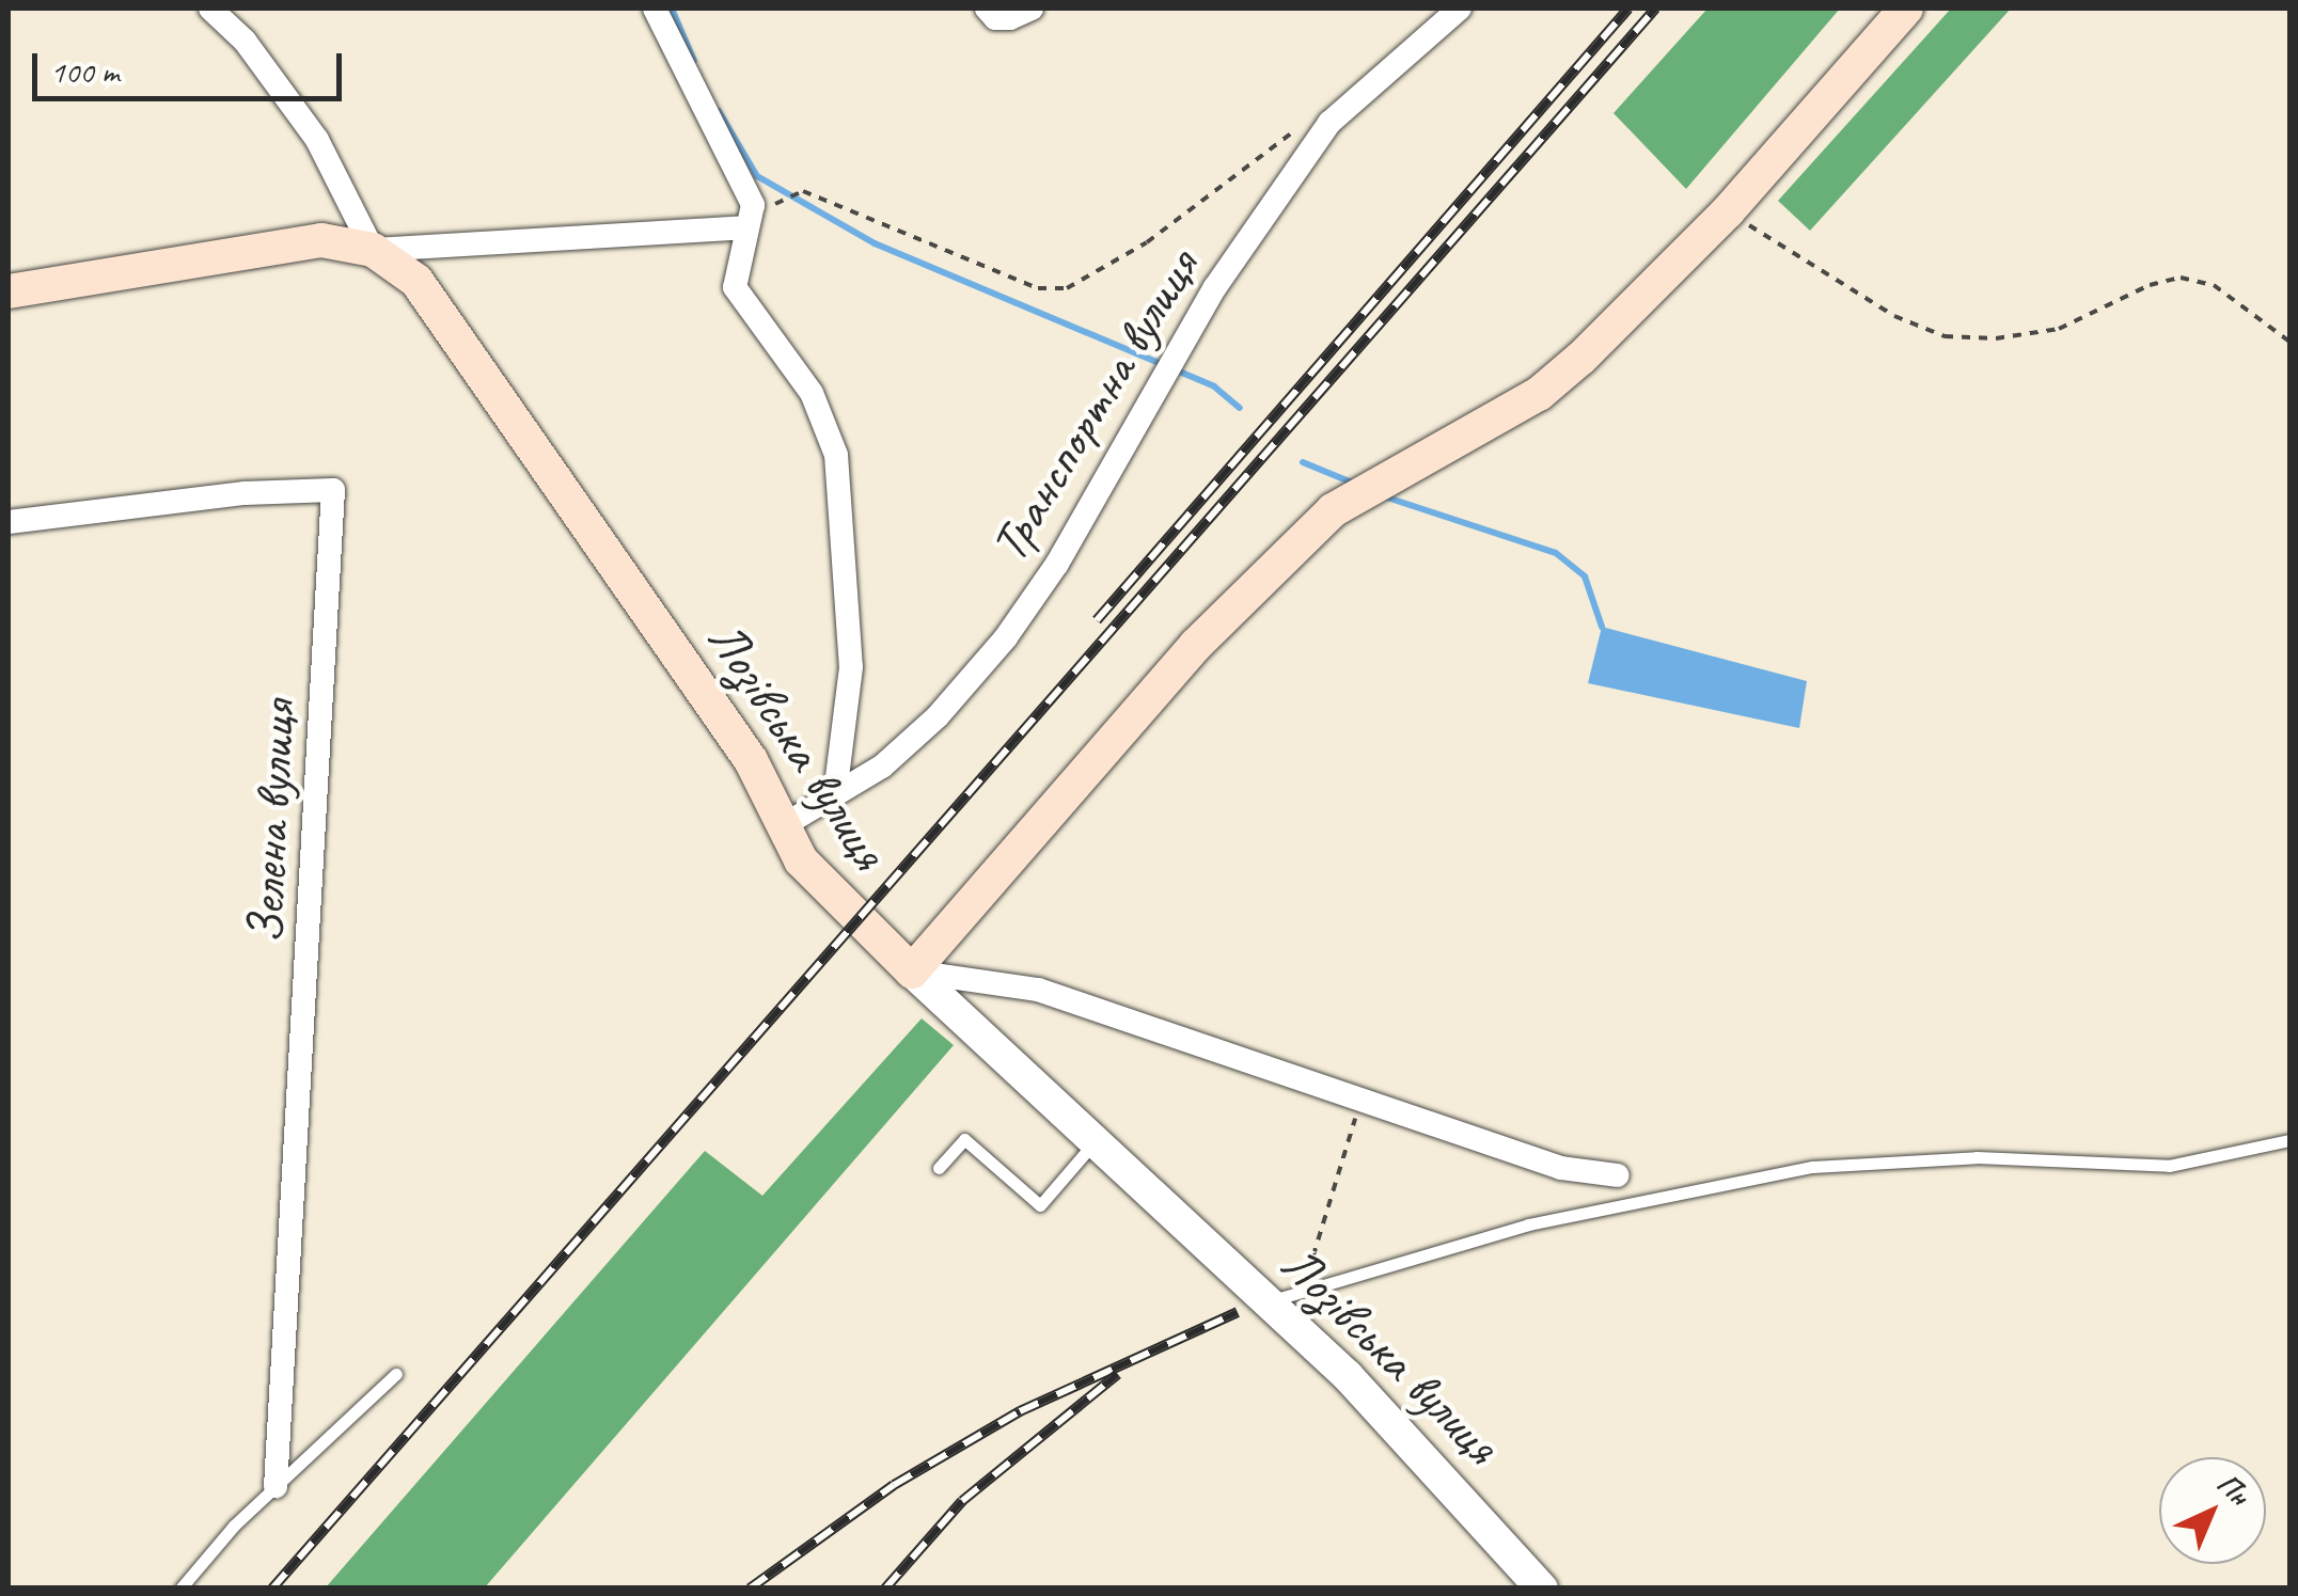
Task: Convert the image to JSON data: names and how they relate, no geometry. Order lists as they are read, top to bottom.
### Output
{
  "streets": {
    "main road": ["Лозівська вулиця"],
    "street": ["Транспортна вулиця", "Зелена вулиця"]
  },
  "crossings": [
    ["Транспортна вулиця", "Лозівська вулиця"]
  ],
  "scale_bar": "100 m",
  "north": "top right"
}
